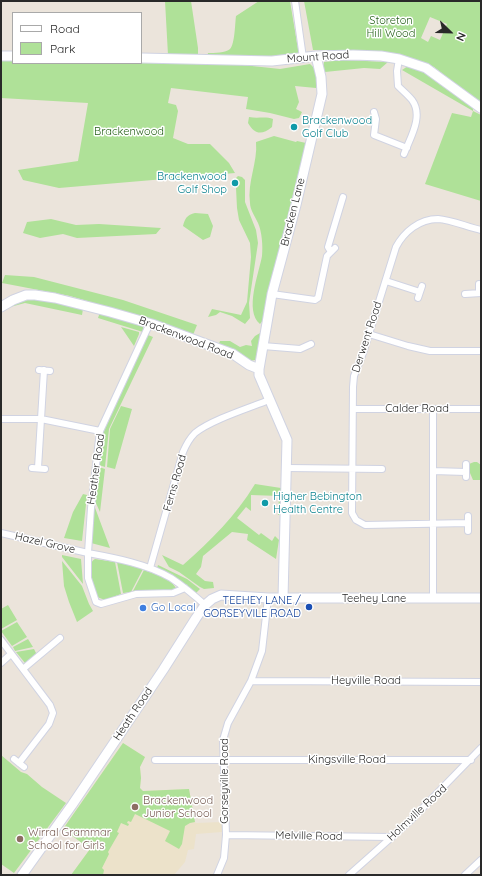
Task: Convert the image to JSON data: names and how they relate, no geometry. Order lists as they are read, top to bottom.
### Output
{
  "streets": {
    "street": [
      "Mount Road",
      "Bracken Lane",
      "Derwent Road",
      "Brackenwood Road",
      "Calder Road",
      "Heather Road",
      "Ferns Road",
      "Hazel Grove",
      "Teehey Lane",
      "Heyville Road",
      "Heath Road",
      "Kingsville Road",
      "Gorseyville Road",
      "Holmville Road",
      "Melville Road"
    ]
  },
  "crossings": [
    ["Mount Road", "Bracken Lane"],
    ["Bracken Lane", "Brackenwood Road"],
    ["Derwent Road", "Calder Road"],
    ["Brackenwood Road", "Heather Road"],
    ["Heather Road", "Hazel Grove"],
    ["Ferns Road", "Hazel Grove"],
    ["Hazel Grove", "Heath Road"],
    ["Teehey Lane", "Heath Road"],
    ["Teehey Lane", "Gorseyville Road"],
    ["Heyville Road", "Gorseyville Road"],
    ["Heath Road", "Gorseyville Road"],
    ["Kingsville Road", "Gorseyville Road"],
    ["Kingsville Road", "Holmville Road"],
    ["Gorseyville Road", "Melville Road"],
    ["Holmville Road", "Melville Road"]
  ],
  "parks": ["Storeton Hill Wood", "Brackenwood"],
  "places": [
    "Brackenwood Golf Club",
    "Brackenwood Golf Shop",
    "Higher Bebington Health Centre",
    "TEEHEY LANE / GORSEYVILE ROAD",
    "Go Local",
    "Brackenwood Junior School",
    "Wirral Grammar School for Girls"
  ],
  "legend": ["Road", "Park"],
  "north": "bottom right"
}
